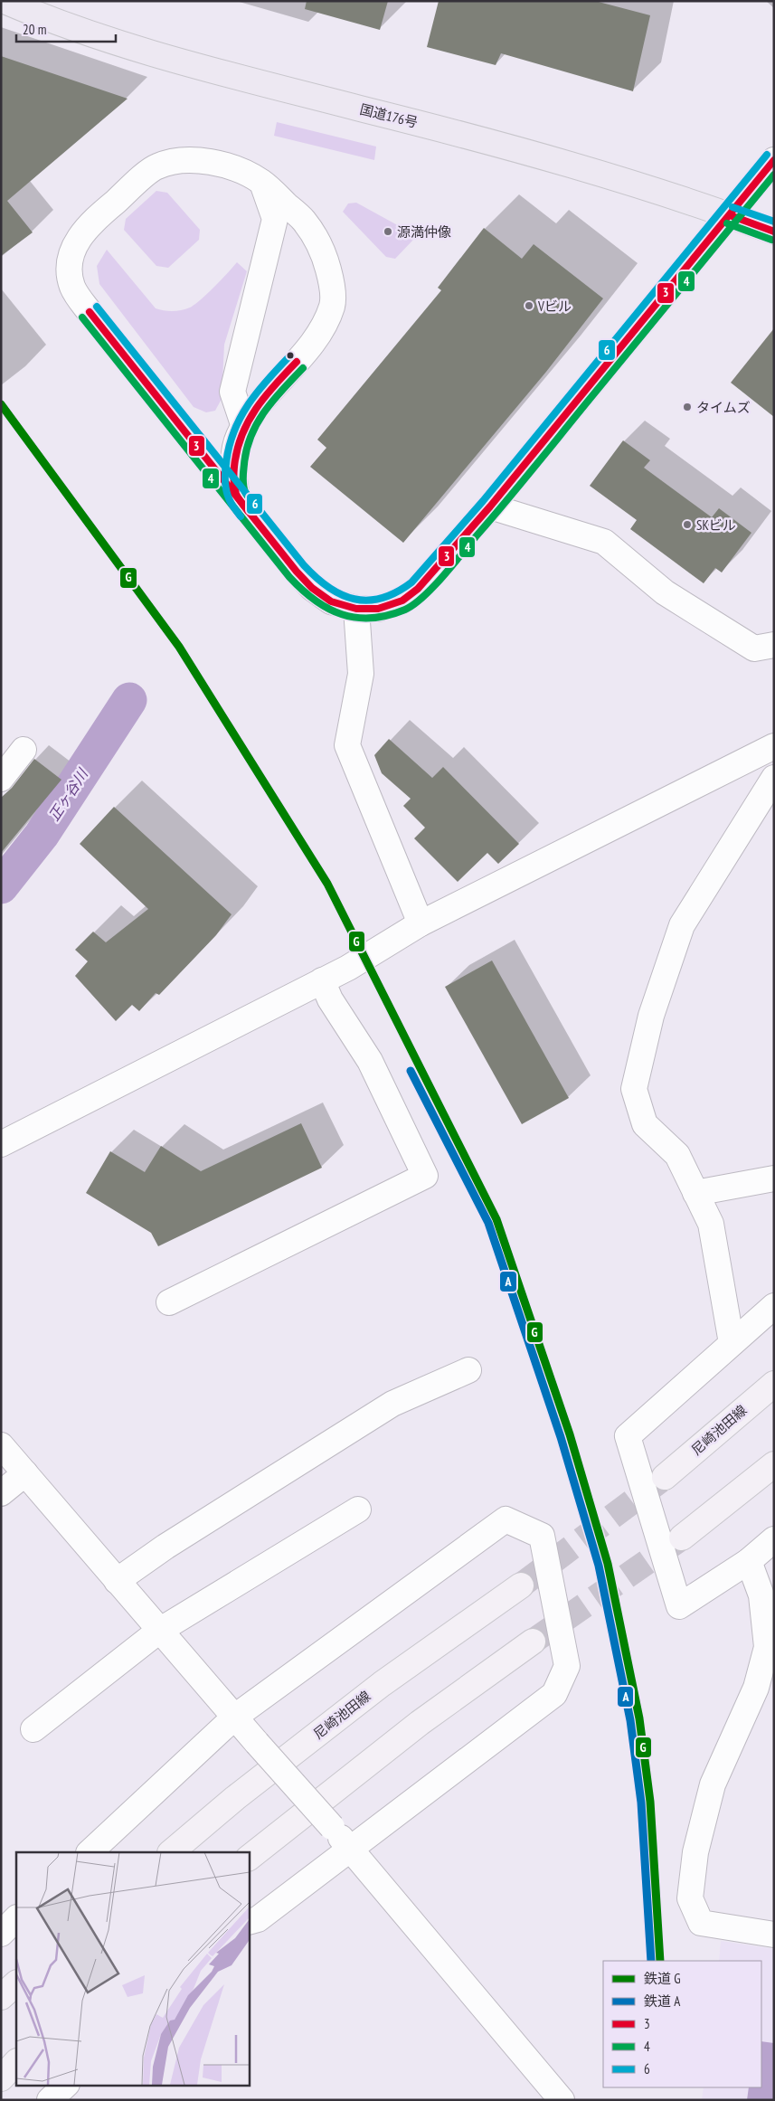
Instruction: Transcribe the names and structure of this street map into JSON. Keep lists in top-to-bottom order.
{
  "streets": {
    "highway": ["国道176号"],
    "main road": ["尼崎池田線"]
  },
  "water": ["正ヶ谷川"],
  "places": [
    "源満仲像",
    "Vビル",
    "タイムズ",
    "SKビル"
  ],
  "lines": [
    "transit line 6",
    "transit line 3",
    "transit line 4",
    "rail line G",
    "rail line A"
  ],
  "legend": [
    "鉄道 G",
    "鉄道 A",
    "3",
    "4",
    "6"
  ],
  "scale_bar": "20 m"
}
